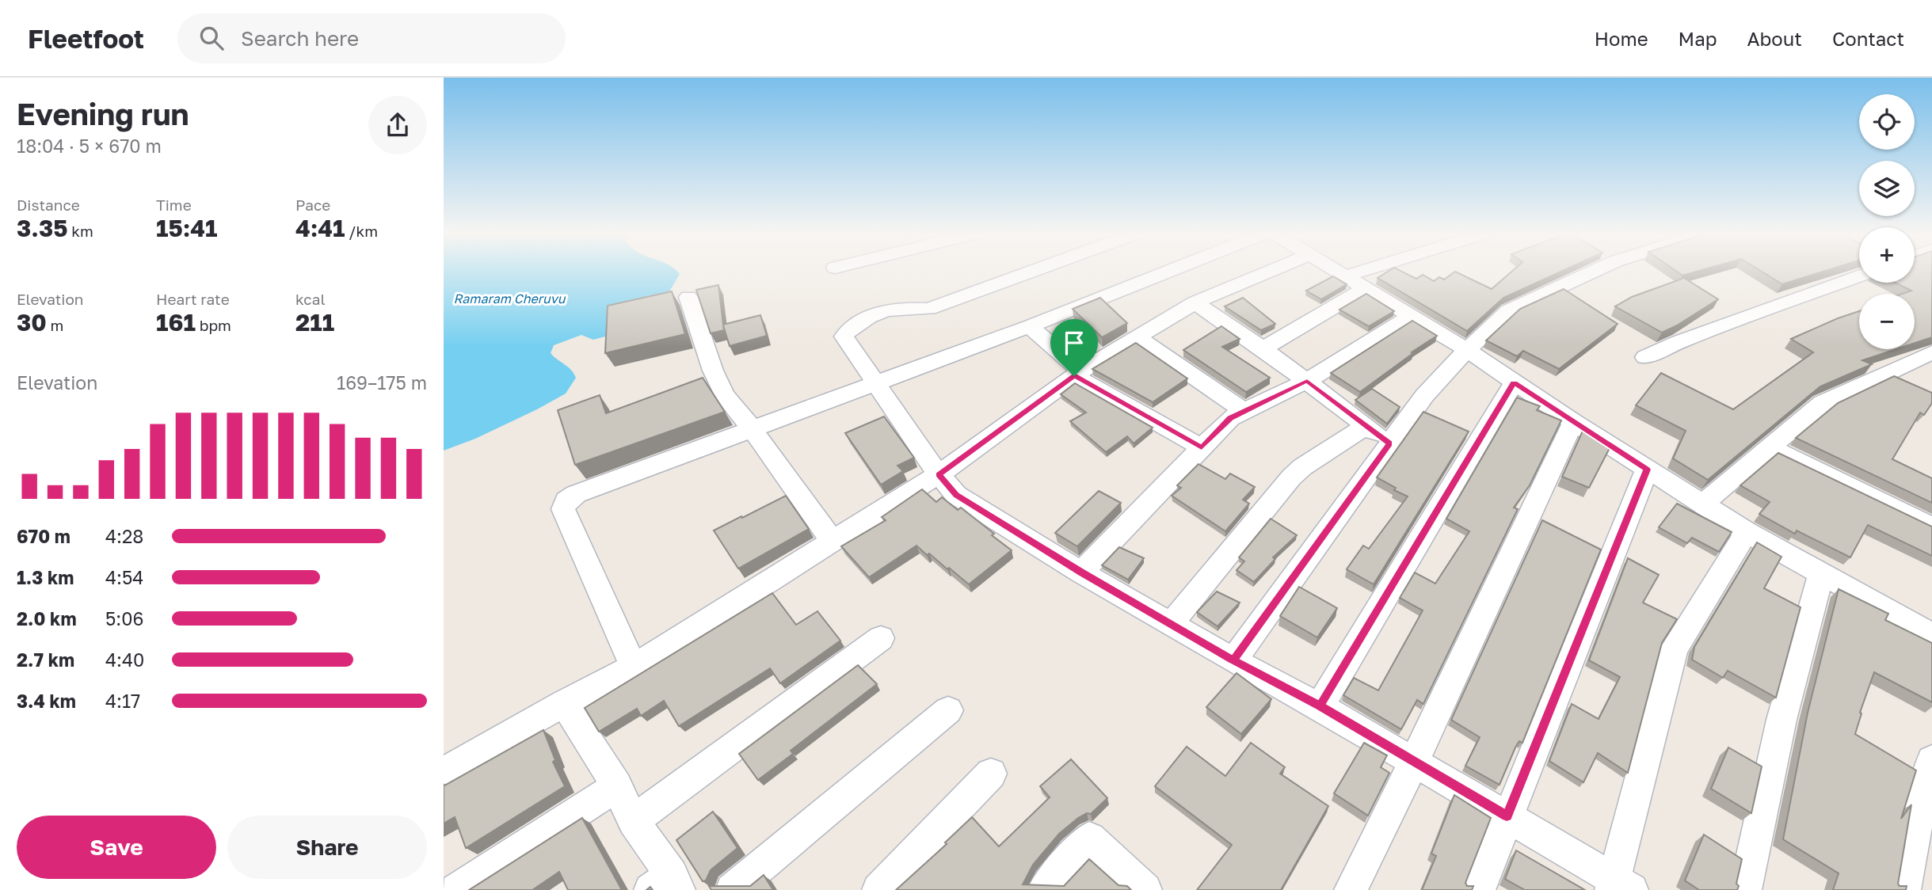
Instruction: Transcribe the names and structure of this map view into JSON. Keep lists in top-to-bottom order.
{
  "water": ["Ramaram Cheruvu"],
  "page": {
    "header": "Fleetfoot",
    "search": "Search here",
    "nav": [
      "Home",
      "Map",
      "About",
      "Contact"
    ],
    "heading": ["Evening run", "18:04 · 5 × 670 m"],
    "map_buttons": ["+", "−"],
    "stats": [
      ["Distance", "3.35 km"],
      ["Time", "15:41"],
      ["Pace", "4:41 /km"],
      ["Elevation", "30 m"],
      ["Heart rate", "161 bpm"],
      ["kcal", "211"]
    ],
    "chart": ["Elevation", "169–175 m"],
    "list": [
      {
        "name": "670 m",
        "note": "4:28"
      },
      {
        "name": "1.3 km",
        "note": "4:54"
      },
      {
        "name": "2.0 km",
        "note": "5:06"
      },
      {
        "name": "2.7 km",
        "note": "4:40"
      },
      {
        "name": "3.4 km",
        "note": "4:17"
      }
    ],
    "buttons": ["Save", "Share"]
  }
}
